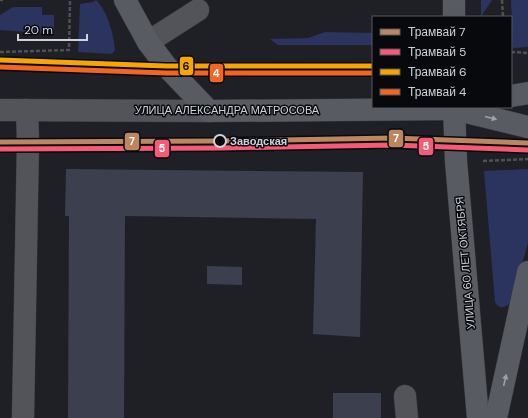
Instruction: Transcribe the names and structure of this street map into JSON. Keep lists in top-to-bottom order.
{
  "streets": {
    "main road": ["УЛИЦА АЛЕКСАНДРА МАТРОСОВА", "УЛИЦА 60 ЛЕТ ОКТЯБРЯ"]
  },
  "crossings": [
    ["УЛИЦА АЛЕКСАНДРА МАТРОСОВА", "УЛИЦА 60 ЛЕТ ОКТЯБРЯ"]
  ],
  "places": ["Заводская"],
  "lines": [
    "tram line 6",
    "tram line 4",
    "tram line 7",
    "tram line 5"
  ],
  "legend": [
    "Трамвай 7",
    "Трамвай 5",
    "Трамвай 6",
    "Трамвай 4"
  ],
  "scale_bar": "20 m"
}
